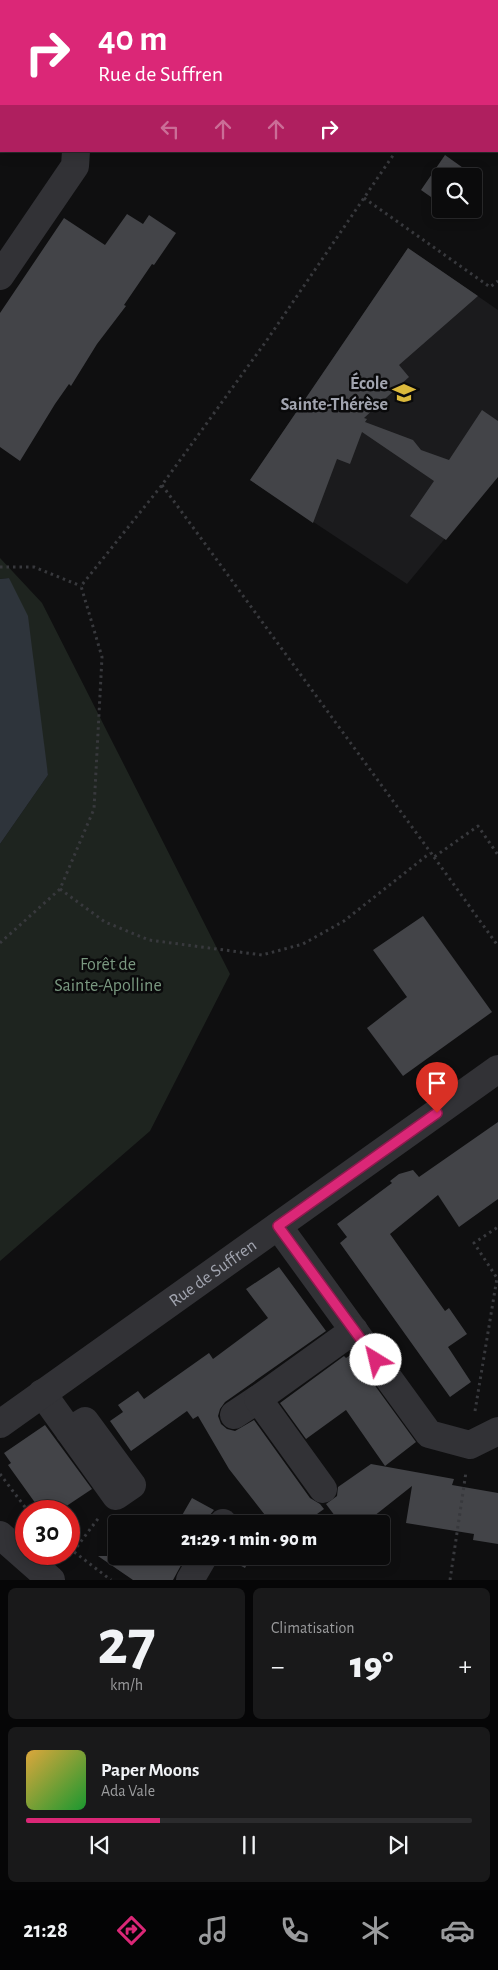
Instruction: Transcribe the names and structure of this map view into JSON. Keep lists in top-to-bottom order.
{
  "streets": {
    "street": ["Rue de Suffren"]
  },
  "parks": ["Forêt de Sainte-Apolline"],
  "places": {
    "school or university": ["École Sainte-Thérèse"]
  },
  "page": {
    "turn": ["40 m", "Rue de Suffren"],
    "limit": "30",
    "trip": "21:29 · 1 min · 90 m",
    "tile": [
      ["27", "km/h"],
      "Climatisation"
    ],
    "heat": ["−", "19°", "+"],
    "song": ["Paper Moons", "Ada Vale"],
    "tabs": "21:28"
  }
}
